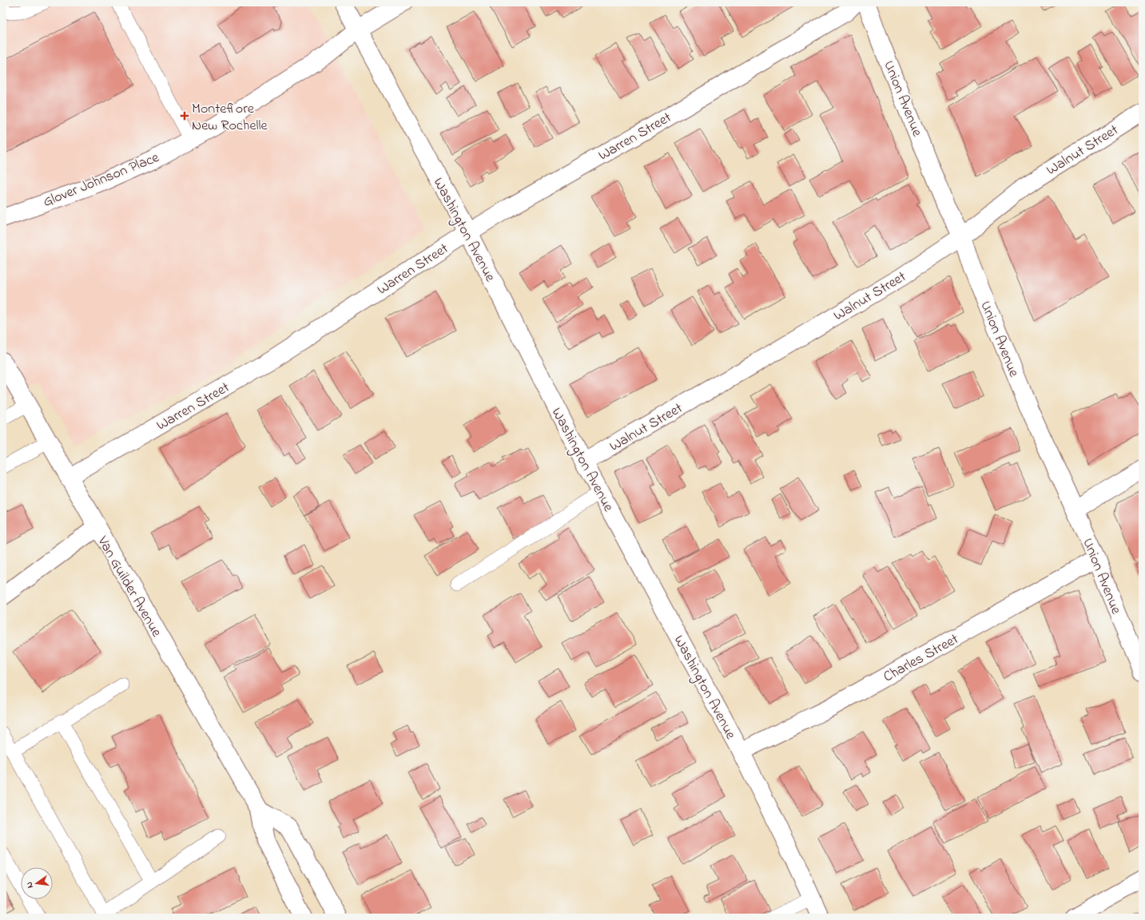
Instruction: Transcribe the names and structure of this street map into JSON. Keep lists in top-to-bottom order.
{
  "streets": {
    "street": [
      "Union Avenue",
      "Warren Street",
      "Walnut Street",
      "Glover Johnson Place",
      "Washington Avenue",
      "Van Guilder Avenue",
      "Charles Street"
    ]
  },
  "crossings": [
    ["Union Avenue", "Walnut Street"],
    ["Union Avenue", "Charles Street"],
    ["Warren Street", "Washington Avenue"],
    ["Warren Street", "Van Guilder Avenue"],
    ["Walnut Street", "Washington Avenue"],
    ["Glover Johnson Place", "Washington Avenue"],
    ["Washington Avenue", "Charles Street"]
  ],
  "places": {
    "health": ["Montefiore New Rochelle"]
  },
  "north": "left"
}
